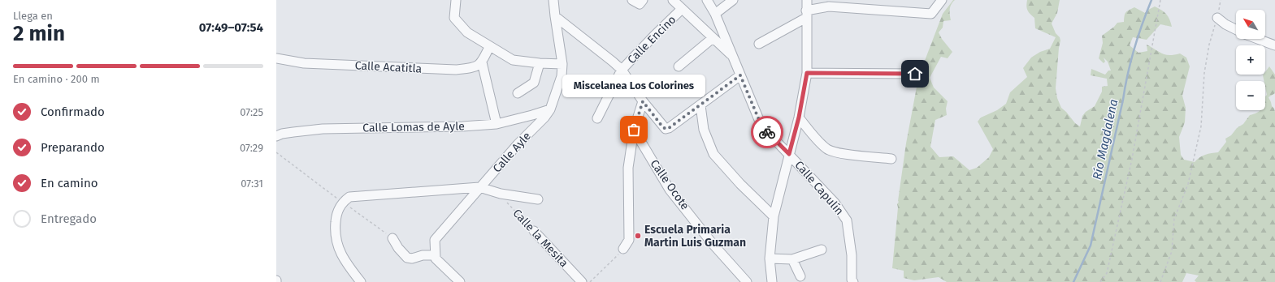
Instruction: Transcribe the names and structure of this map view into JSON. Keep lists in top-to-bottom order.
{
  "streets": {
    "street": [
      "Calle Encino",
      "Calle Acatitla",
      "Calle Lomas de Ayle",
      "Calle Ayle",
      "Calle Ocote",
      "Calle Capulín",
      "Calle la Mesita"
    ]
  },
  "crossings": [
    ["Calle Lomas de Ayle", "Calle Ayle"]
  ],
  "water": ["Río Magdalena"],
  "places": ["Miscelanea Los Colorines", "Escuela Primaria Martin Luis Guzman"],
  "north": "top left",
  "page": {
    "heading": ["2 min", "Llega en", "07:49–07:54"],
    "map_buttons": ["+", "−"],
    "bar": "En camino · 200 m",
    "bubble": "Miscelanea Los Colorines",
    "list": [
      ["Confirmado", "07:25"],
      ["Preparando", "07:29"],
      ["En camino", "07:31"],
      "Entregado"
    ]
  }
}
